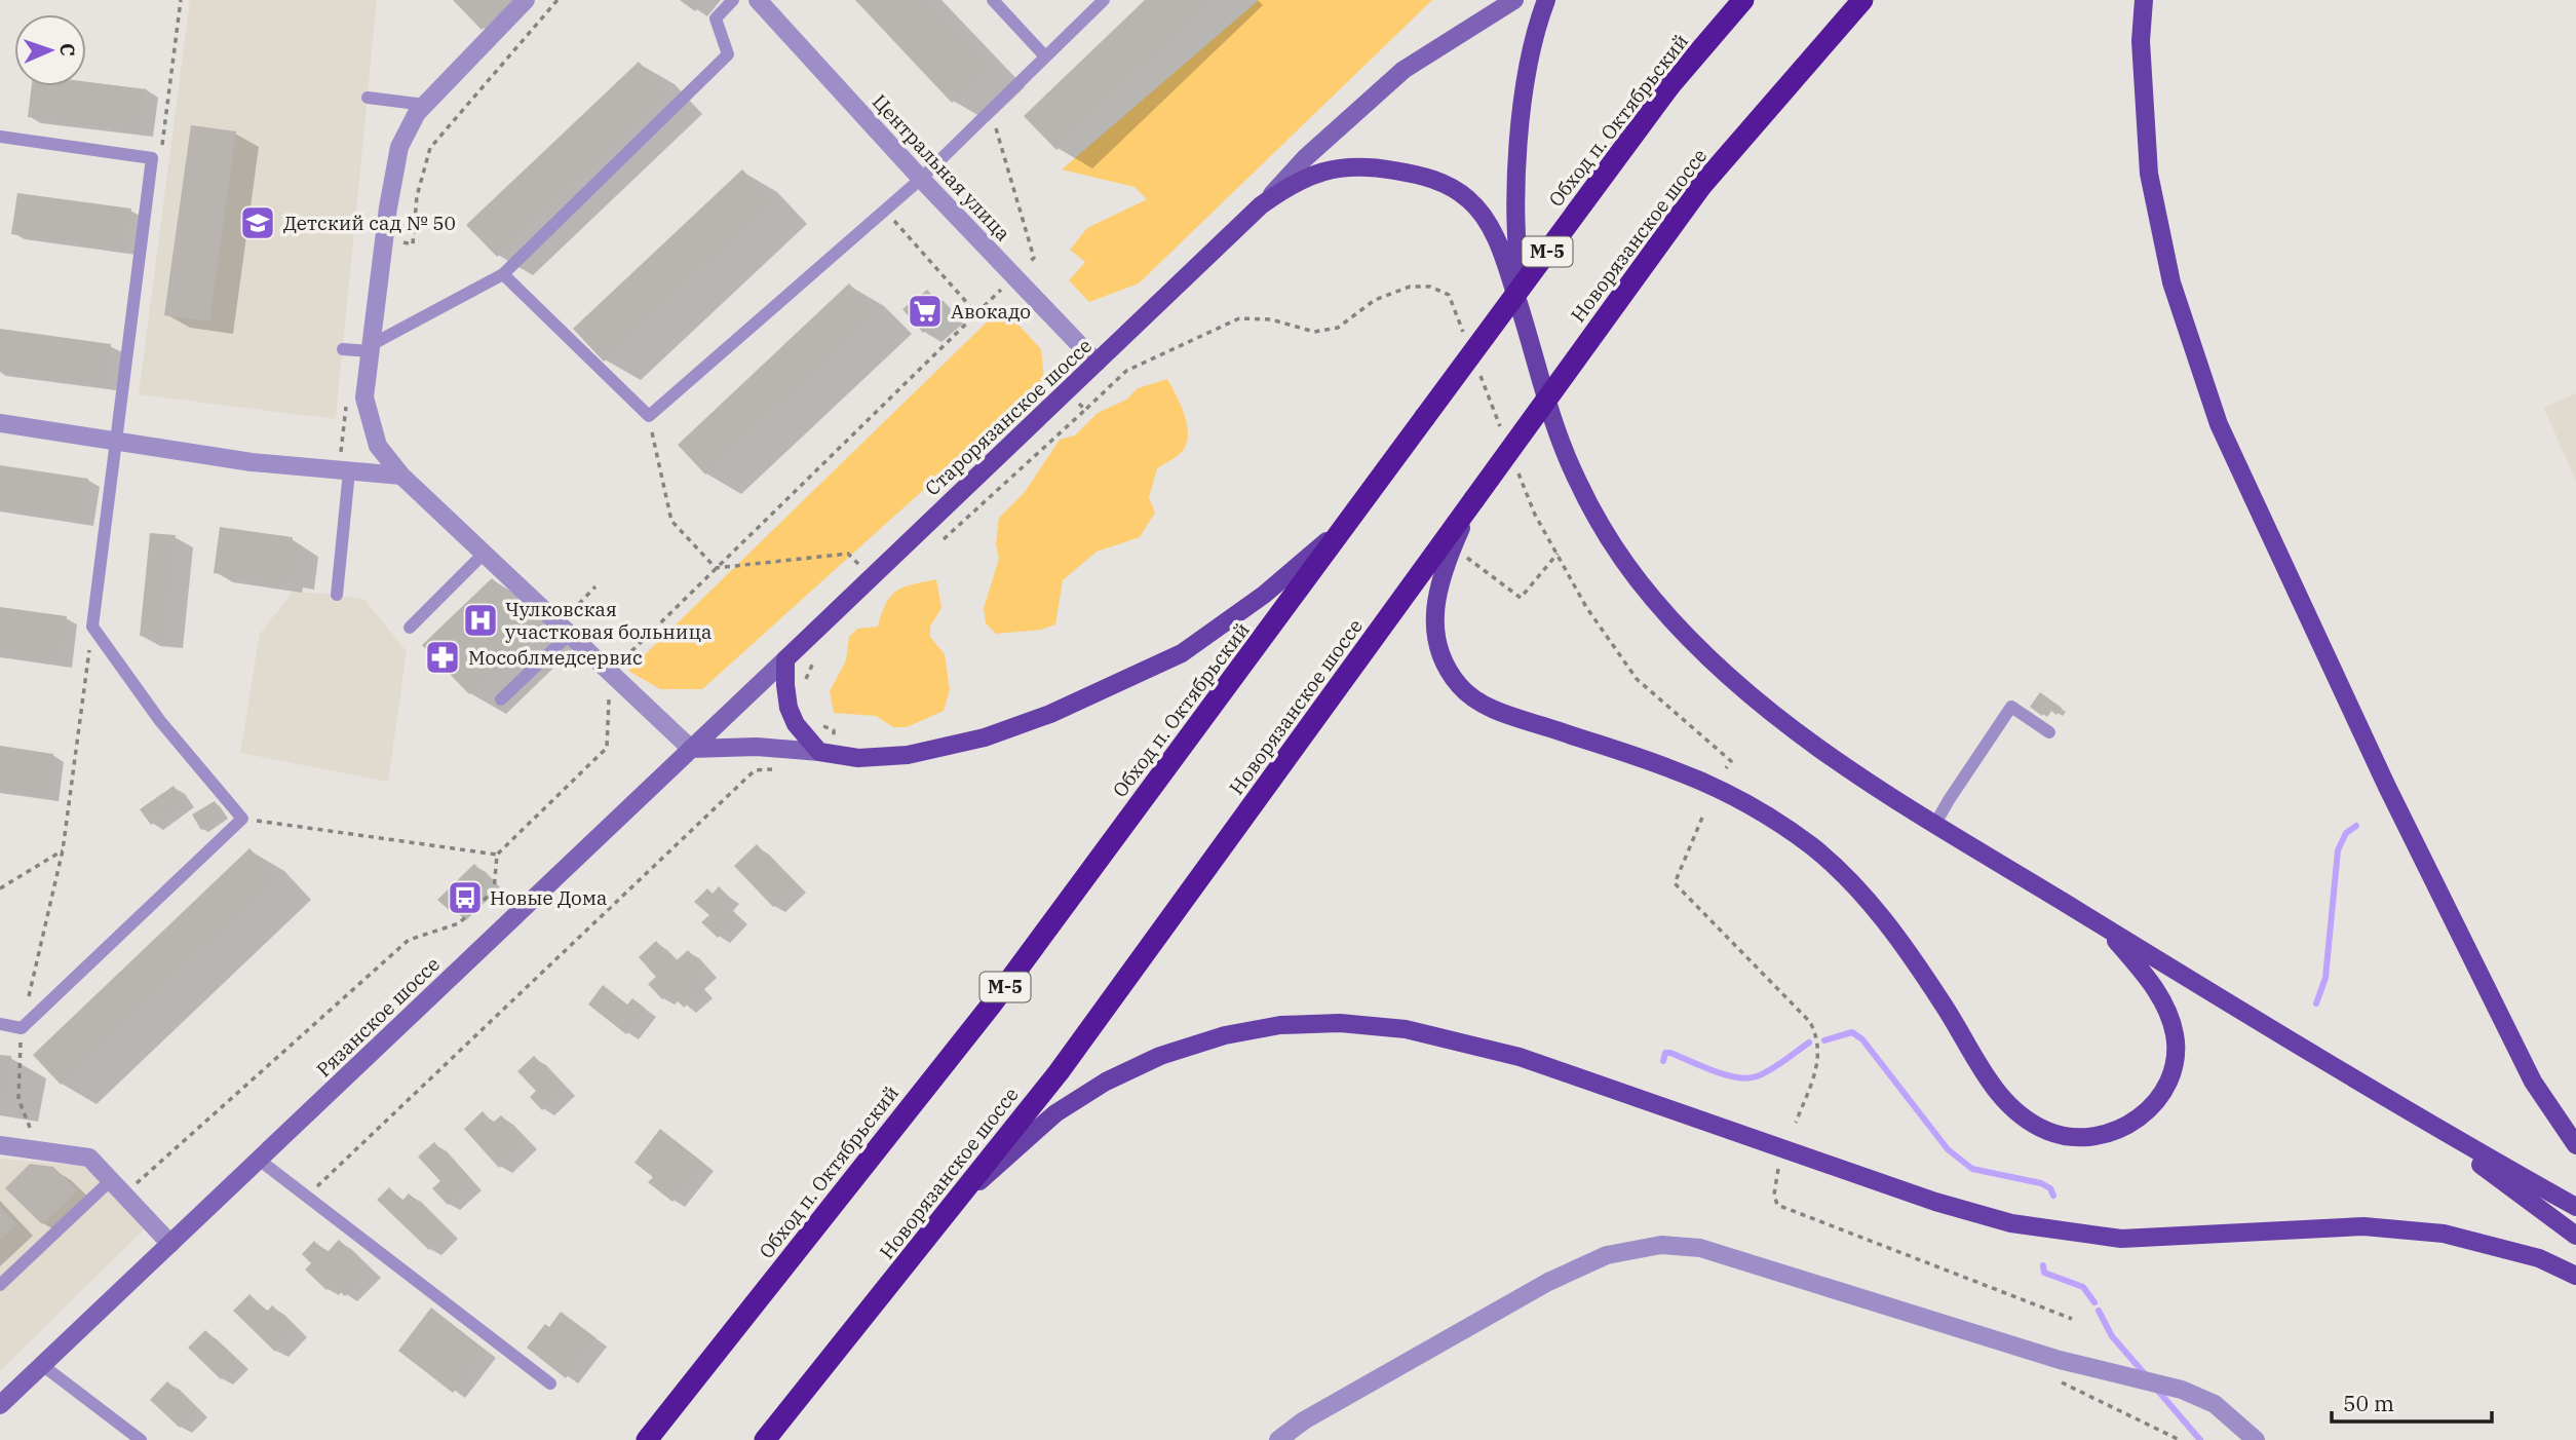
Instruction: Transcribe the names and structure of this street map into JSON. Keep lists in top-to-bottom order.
{
  "streets": {
    "highway": ["Обход п. Октябрьский", "Новорязанское шоссе", "М-5"],
    "main road": ["Старорязанское шоссе", "Рязанское шоссе"],
    "street": ["Центральная улица"]
  },
  "crossings": [
    ["Центральная улица", "Старорязанское шоссе"],
    ["Старорязанское шоссе", "Рязанское шоссе"]
  ],
  "places": {
    "school or university": ["Детский сад № 50"],
    "supermarket": ["Авокадо"],
    "hospital": ["Чулковская участковая больница"],
    "pharmacy": ["Мособлмедсервис"],
    "bus stop": ["Новые Дома"]
  },
  "scale_bar": "50 m",
  "north": "right"
}
